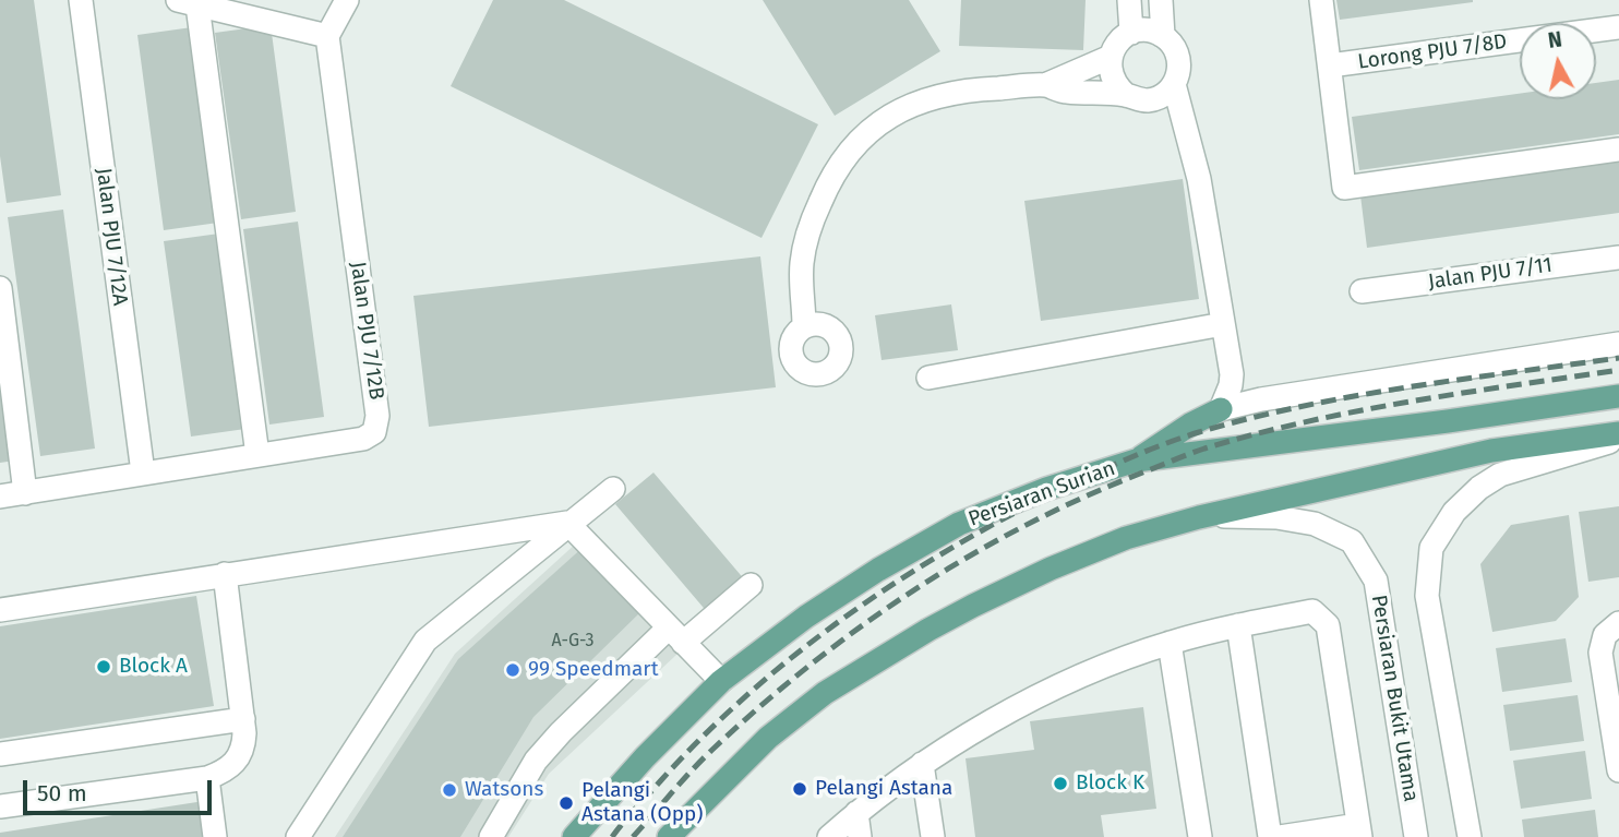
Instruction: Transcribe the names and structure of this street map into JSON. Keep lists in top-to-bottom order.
{
  "streets": {
    "main road": ["Persiaran Surian"],
    "street": [
      "Lorong PJU 7/8D",
      "Jalan PJU 7/12A",
      "Jalan PJU 7/11",
      "Jalan PJU 7/12B",
      "Persiaran Bukit Utama"
    ]
  },
  "crossings": [
    ["Jalan PJU 7/12A", "Jalan PJU 7/12B"]
  ],
  "places": [
    "Block A",
    "99 Speedmart",
    "Block K",
    "Pelangi Astana",
    "Watsons",
    "Pelangi Astana (Opp)"
  ],
  "house_numbers": ["A-G-3"],
  "scale_bar": "50 m",
  "north": "top"
}
